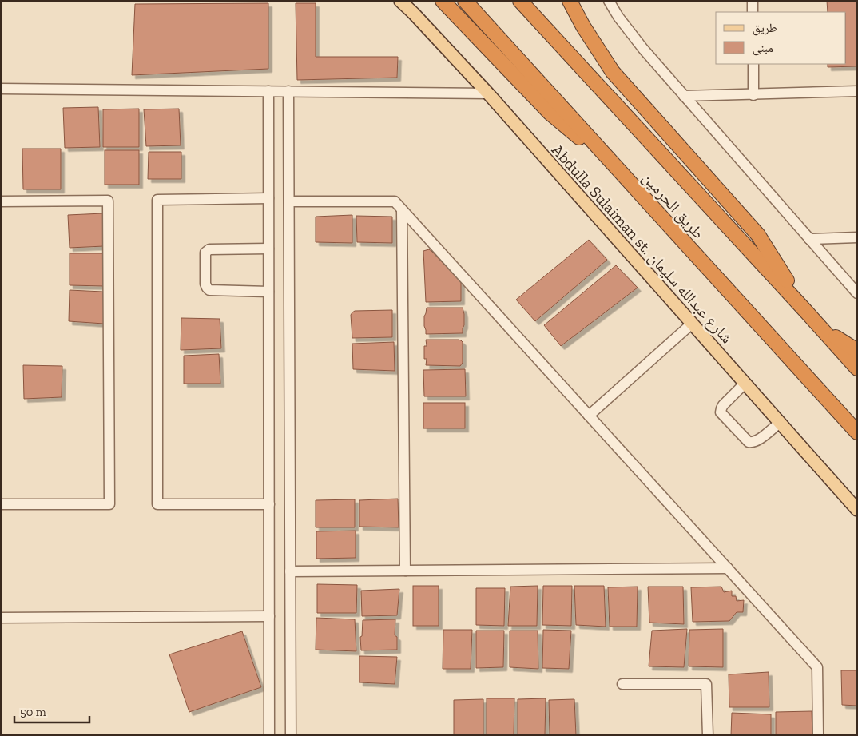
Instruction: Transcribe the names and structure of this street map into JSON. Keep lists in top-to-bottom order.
{
  "streets": {
    "highway": ["طريق الحرمين"],
    "main road": ["Abdulla Sulaiman st. شارع عبدالله سليمان"]
  },
  "legend": ["طريق", "مبنى"],
  "scale_bar": "50 m"
}
